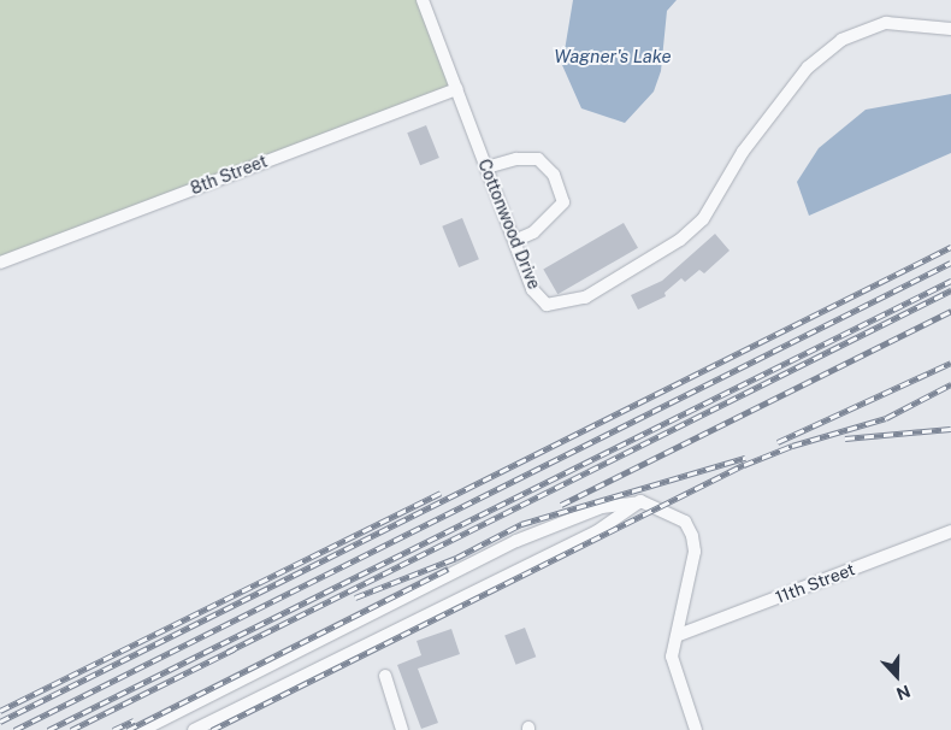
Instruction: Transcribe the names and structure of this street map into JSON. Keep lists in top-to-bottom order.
{
  "streets": {
    "street": ["8th Street", "Cottonwood Drive", "11th Street"]
  },
  "crossings": [
    ["8th Street", "Cottonwood Drive"]
  ],
  "water": ["Wagner's Lake"],
  "north": "bottom"
}
